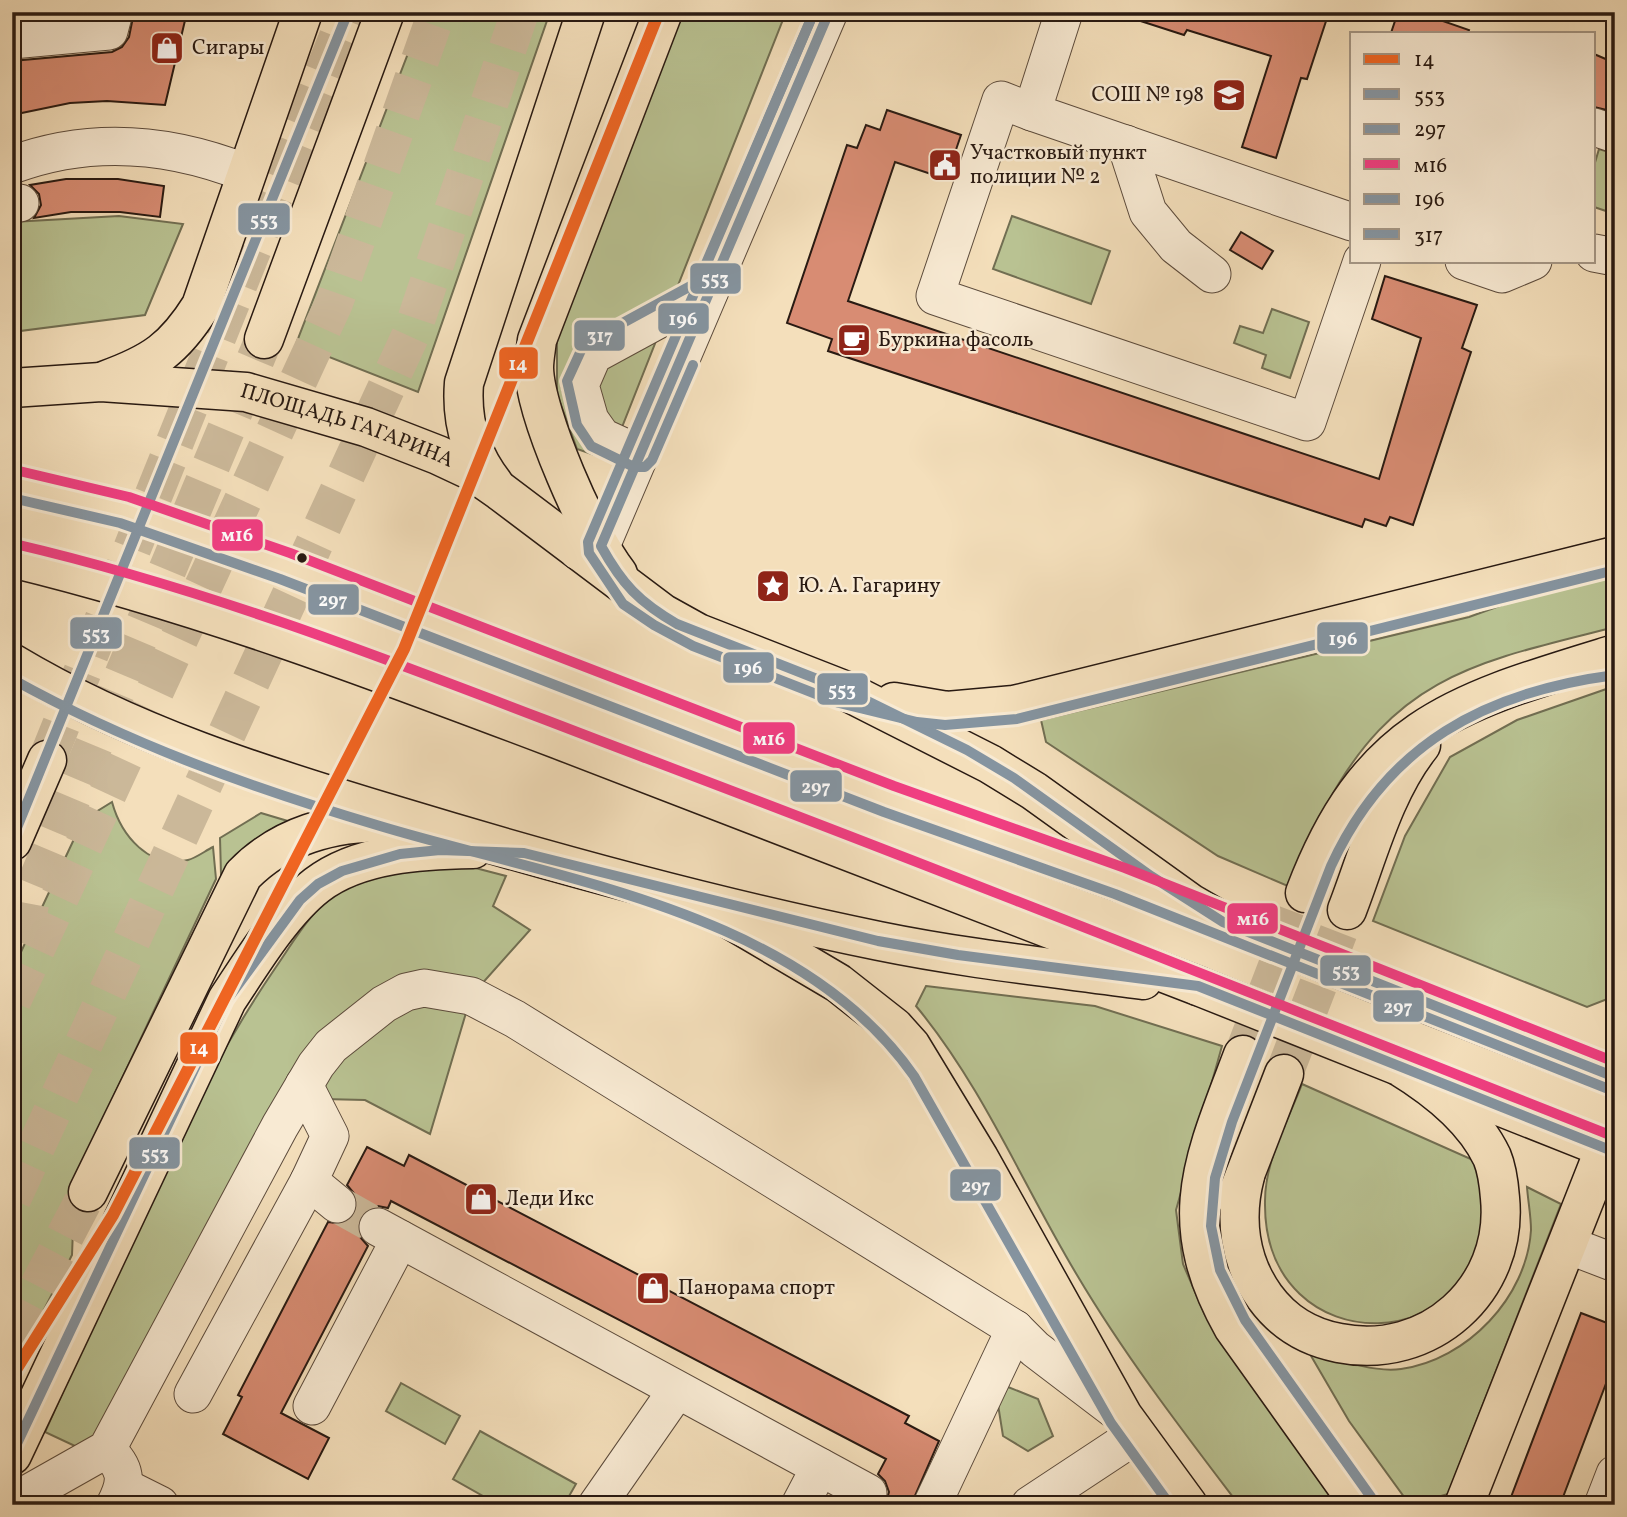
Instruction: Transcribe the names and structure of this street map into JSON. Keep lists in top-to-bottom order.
{
  "streets": {
    "main road": ["ПЛОЩАДЬ ГАГАРИНА"]
  },
  "places": {
    "shop": ["Сигары", "Леди Икс", "Панорама спорт"],
    "school or university": ["СОШ № 198"],
    "public building": ["Участковый пункт полиции № 2"],
    "cafe": ["Буркина фасоль"],
    "place": ["Ю. А. Гагарину"]
  },
  "lines": [
    "transit line 14",
    "transit line 553",
    "transit line 196",
    "transit line 317",
    "transit line м16",
    "transit line 297"
  ],
  "legend": [
    "14",
    "553",
    "297",
    "м16",
    "196",
    "317"
  ]
}
